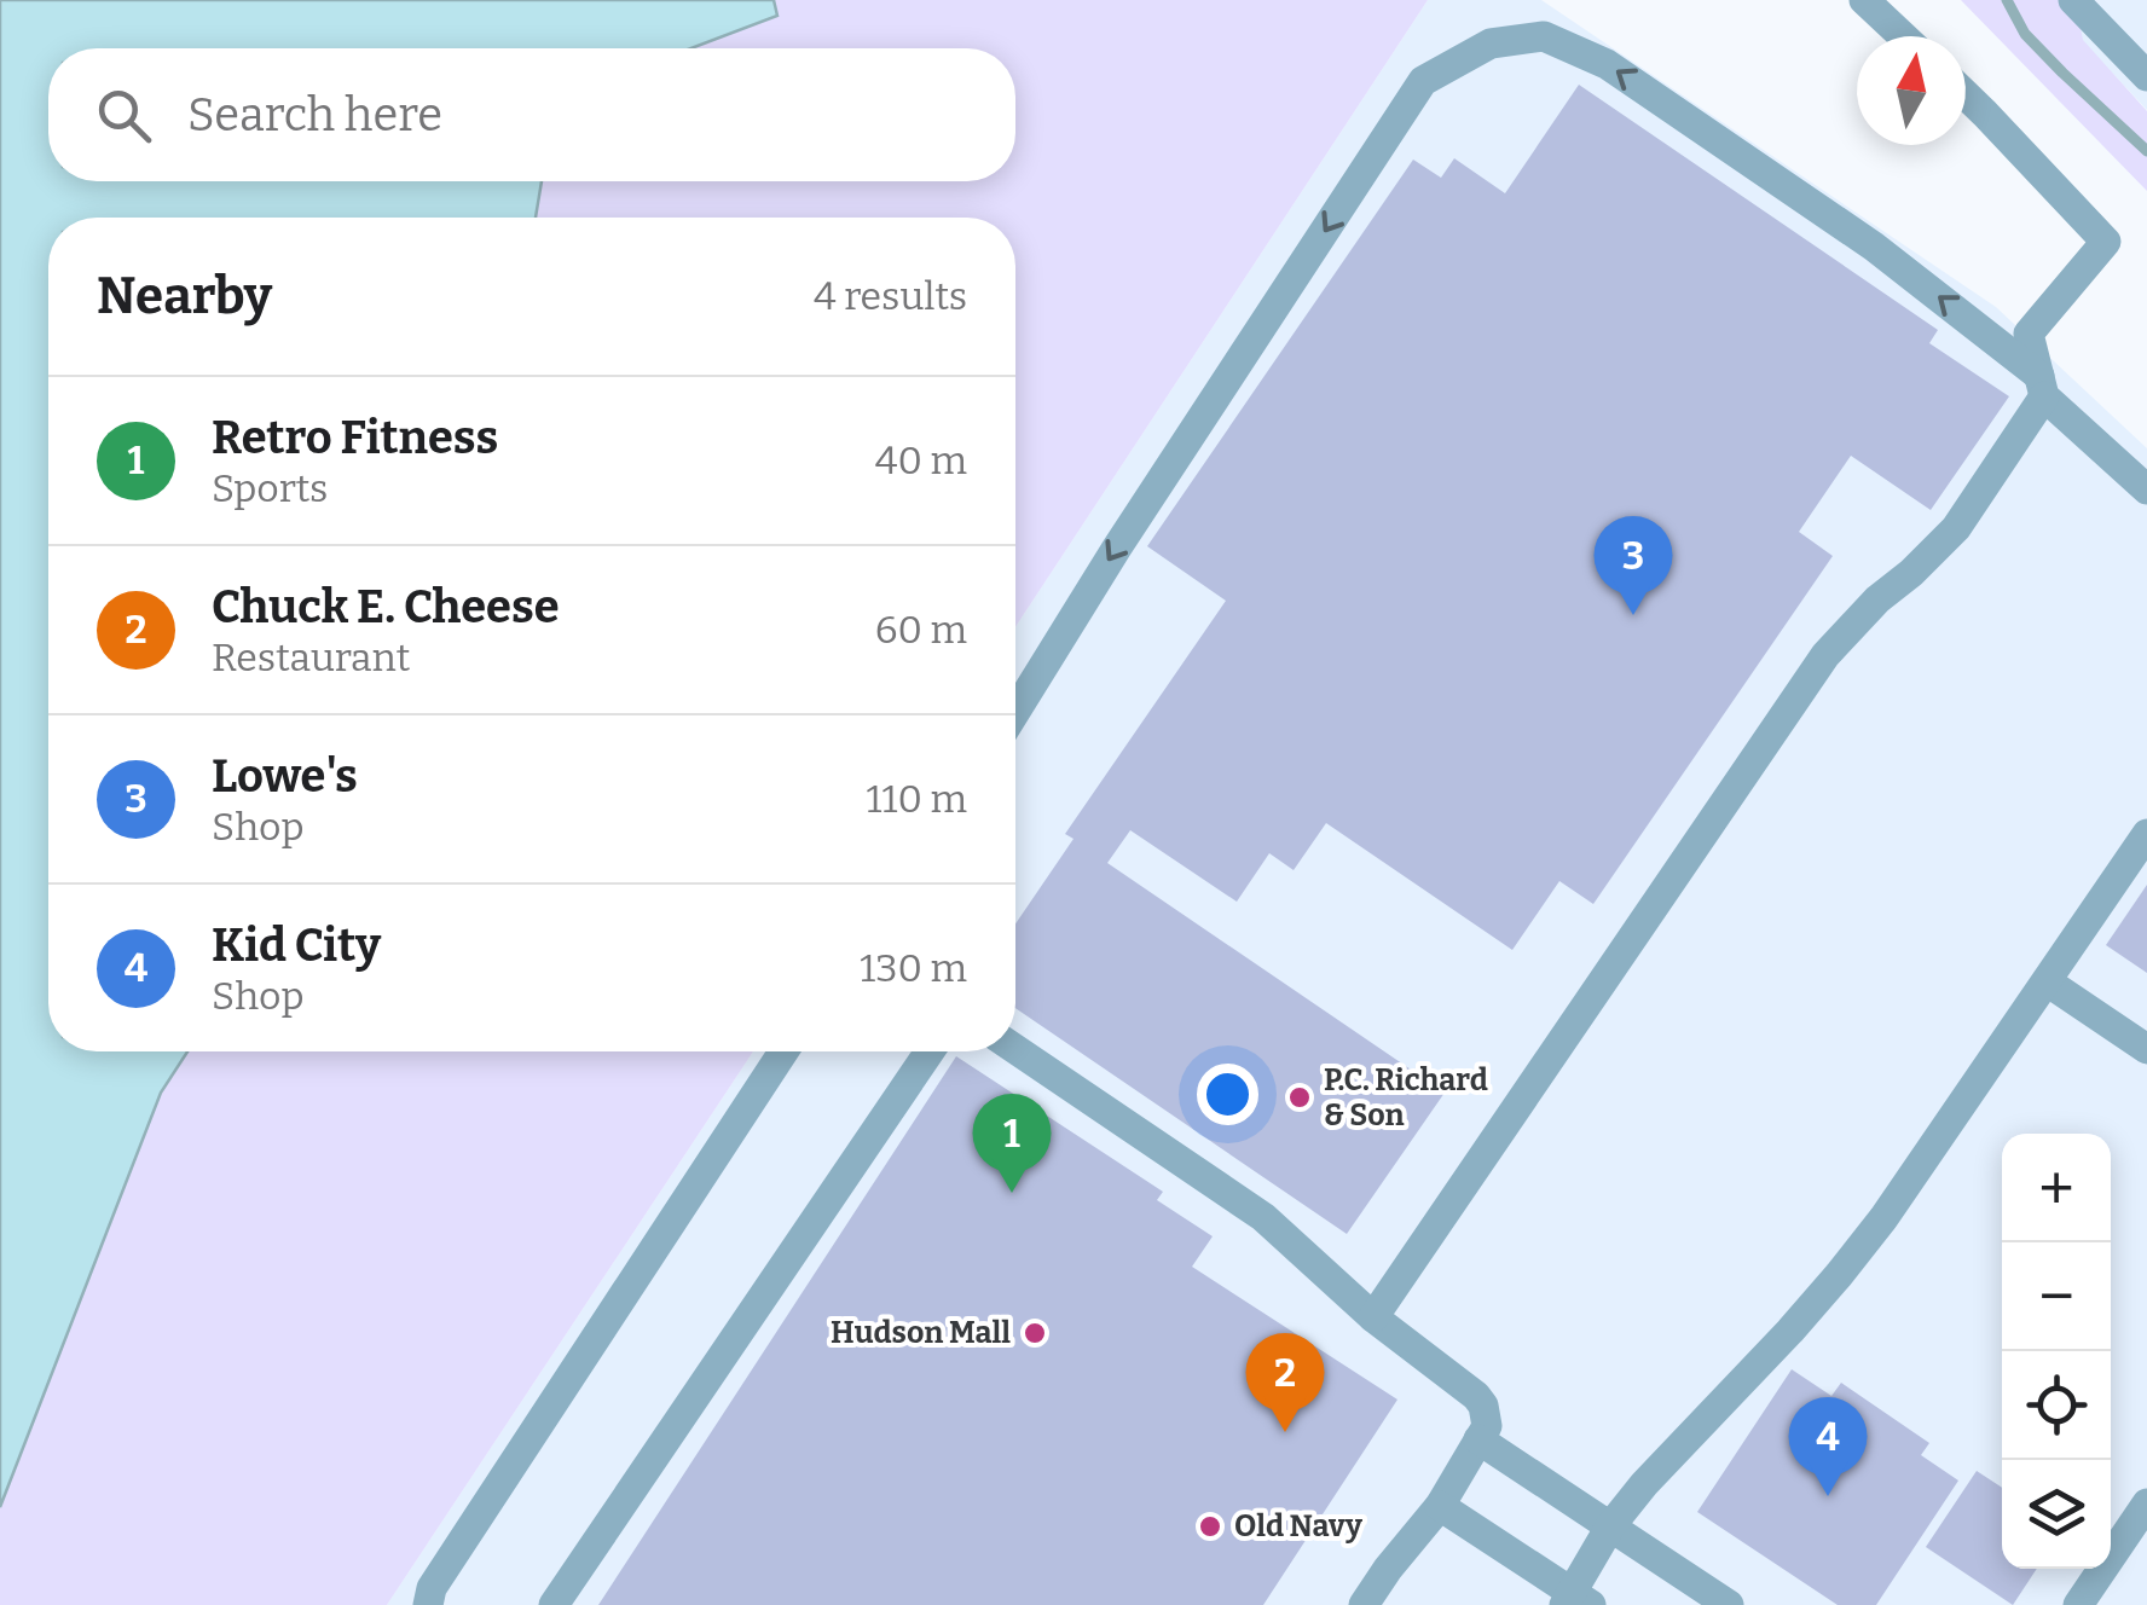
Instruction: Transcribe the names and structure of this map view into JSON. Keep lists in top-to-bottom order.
{
  "places": ["P.C. Richard & Son", "Hudson Mall", "Old Navy"],
  "north": "top",
  "page": {
    "search": "Search here",
    "heading": ["Nearby", "4 results"],
    "list": [
      {
        "mark": "1",
        "name": "Retro Fitness",
        "note": "Sports",
        "value": "40 m"
      },
      {
        "mark": "2",
        "name": "Chuck E. Cheese",
        "note": "Restaurant",
        "value": "60 m"
      },
      {
        "mark": "3",
        "name": "Lowe's",
        "note": "Shop",
        "value": "110 m"
      },
      {
        "mark": "4",
        "name": "Kid City",
        "note": "Shop",
        "value": "130 m"
      }
    ],
    "pins": [
      "3",
      "1",
      "2",
      "4"
    ],
    "map_buttons": ["+", "−"]
  }
}
